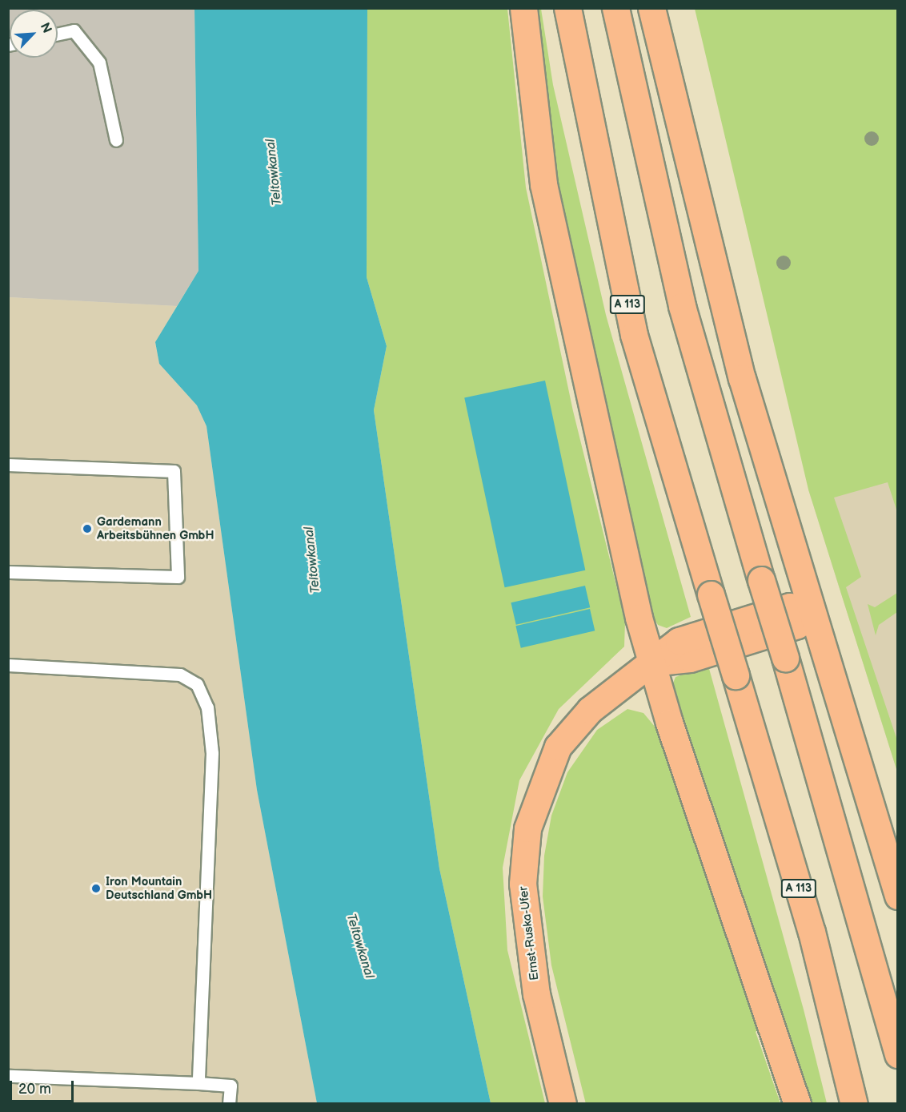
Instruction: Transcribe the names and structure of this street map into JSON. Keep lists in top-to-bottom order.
{
  "streets": {
    "main road": ["A 113", "Ernst-Ruska-Ufer"]
  },
  "water": ["Teltowkanal"],
  "places": ["Gardemann Arbeitsbühnen GmbH", "Iron Mountain Deutschland GmbH"],
  "scale_bar": "20 m",
  "north": "top right"
}
